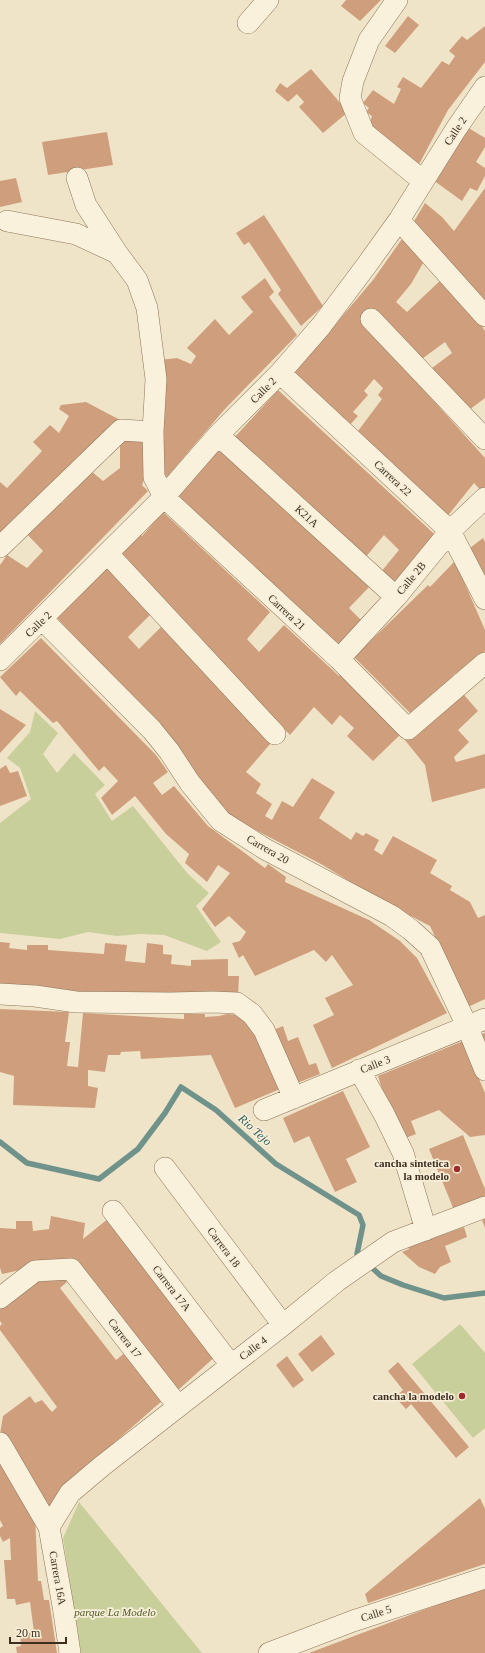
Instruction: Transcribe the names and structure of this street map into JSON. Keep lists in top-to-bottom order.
{
  "streets": {
    "street": [
      "Calle 2",
      "Carrera 22",
      "K21A",
      "Calle 2B",
      "Carrera 21",
      "Carrera 20",
      "Calle 3",
      "Carrera 18",
      "Carrera 17A",
      "Carrera 17",
      "Calle 4",
      "Carrera 16A",
      "Calle 5"
    ]
  },
  "crossings": [
    ["Calle 2", "Carrera 22"],
    ["Calle 2", "K21A"],
    ["Calle 2", "Carrera 21"],
    ["Calle 2", "Carrera 20"],
    ["Carrera 22", "Calle 2B"],
    ["K21A", "Calle 2B"],
    ["Calle 2B", "Carrera 21"],
    ["Carrera 20", "Calle 3"],
    ["Carrera 18", "Calle 4"],
    ["Carrera 17A", "Calle 4"],
    ["Carrera 17", "Calle 4"],
    ["Calle 4", "Carrera 16A"]
  ],
  "water": ["Rio Tejo"],
  "parks": ["parque La Modelo"],
  "places": ["cancha sintetica la modelo", "cancha la modelo"],
  "scale_bar": "20 m"
}
